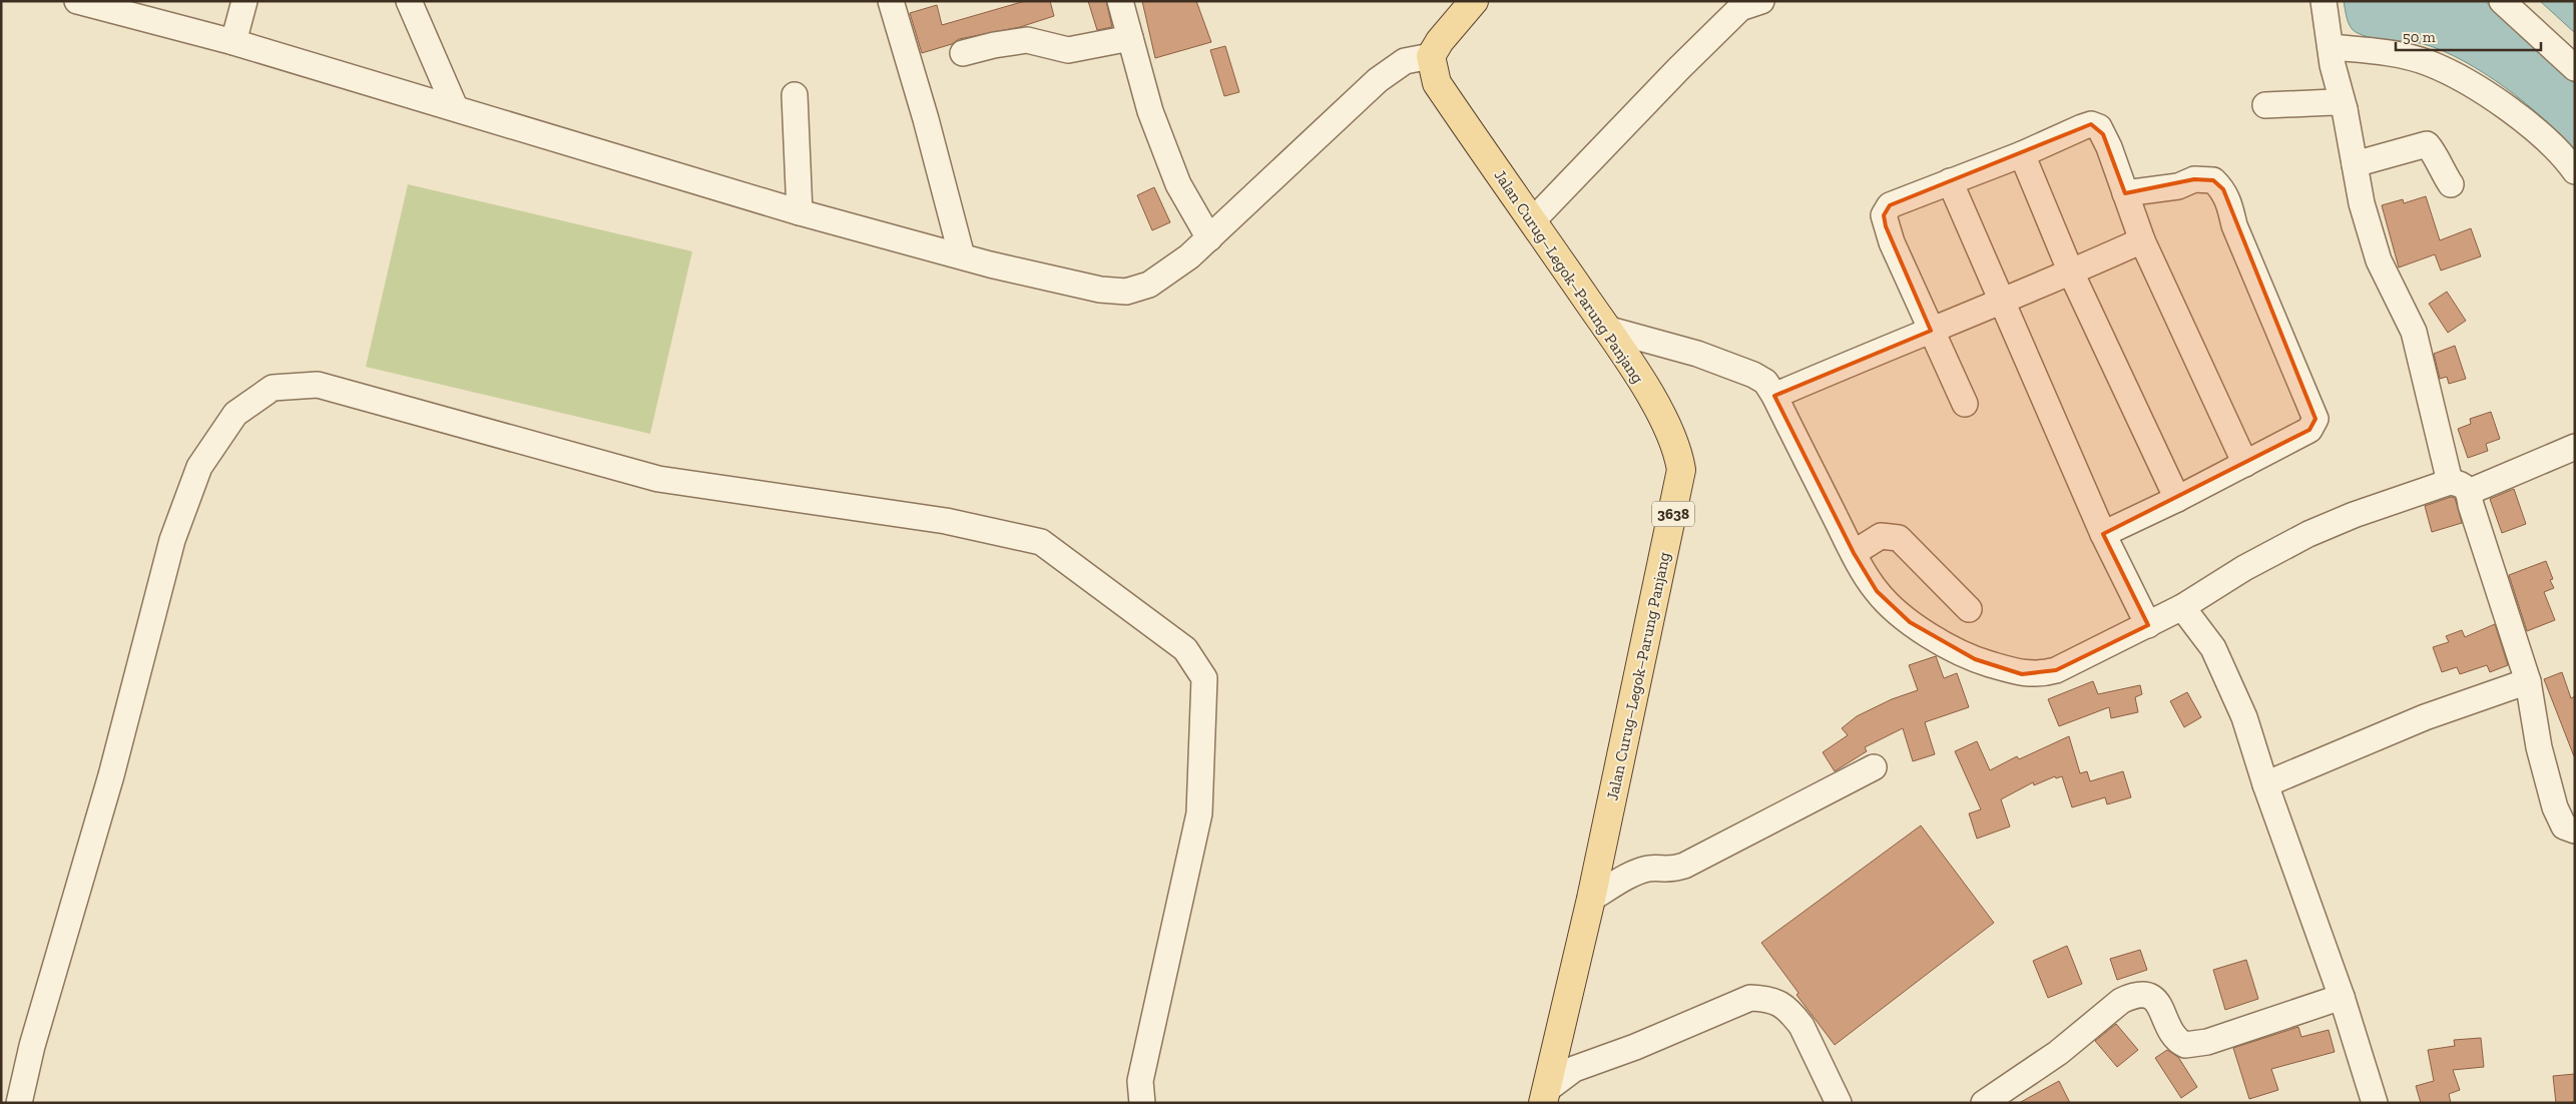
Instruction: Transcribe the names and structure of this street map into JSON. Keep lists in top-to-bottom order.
{
  "streets": {
    "main road": ["Jalan Curug–Legok–Parung Panjang", "3638"]
  },
  "scale_bar": "50 m"
}
